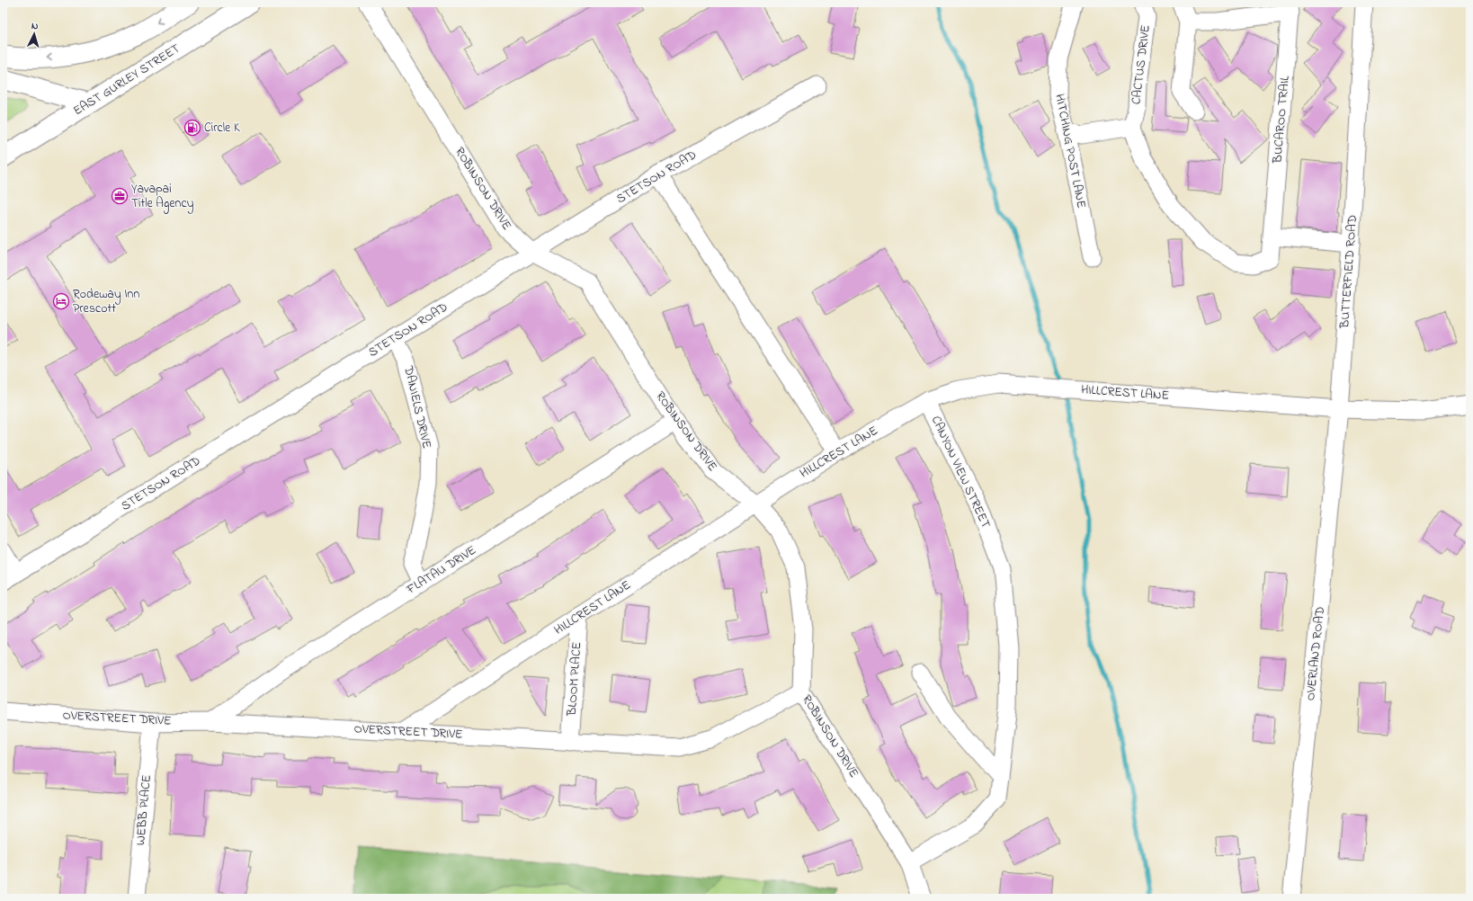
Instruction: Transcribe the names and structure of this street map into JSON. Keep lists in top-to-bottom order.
{
  "streets": {
    "main road": ["EAST GURLEY STREET"],
    "street": [
      "CACTUS DRIVE",
      "BUCAROO TRAIL",
      "HITCHING POST LANE",
      "STETSON ROAD",
      "ROBINSON DRIVE",
      "BUTTERFIELD ROAD",
      "HILLCREST LANE",
      "DANIELS DRIVE",
      "CANYON VIEW STREET",
      "FLATAU DRIVE",
      "OVERLAND ROAD",
      "BLOOM PLACE",
      "OVERSTREET DRIVE",
      "WEBB PLACE"
    ]
  },
  "crossings": [
    ["CACTUS DRIVE", "BUCAROO TRAIL"],
    ["STETSON ROAD", "ROBINSON DRIVE"],
    ["STETSON ROAD", "DANIELS DRIVE"],
    ["ROBINSON DRIVE", "HILLCREST LANE"],
    ["ROBINSON DRIVE", "CANYON VIEW STREET"],
    ["ROBINSON DRIVE", "FLATAU DRIVE"],
    ["ROBINSON DRIVE", "OVERSTREET DRIVE"],
    ["BUTTERFIELD ROAD", "HILLCREST LANE"],
    ["BUTTERFIELD ROAD", "OVERLAND ROAD"],
    ["HILLCREST LANE", "CANYON VIEW STREET"],
    ["HILLCREST LANE", "OVERLAND ROAD"],
    ["HILLCREST LANE", "BLOOM PLACE"],
    ["HILLCREST LANE", "OVERSTREET DRIVE"],
    ["DANIELS DRIVE", "FLATAU DRIVE"],
    ["FLATAU DRIVE", "OVERSTREET DRIVE"],
    ["BLOOM PLACE", "OVERSTREET DRIVE"],
    ["OVERSTREET DRIVE", "WEBB PLACE"]
  ],
  "places": {
    "fuel station": ["Circle K"],
    "office": ["Yavapai Title Agency"],
    "hotel": ["Rodeway Inn Prescott"]
  },
  "north": "top"
}
